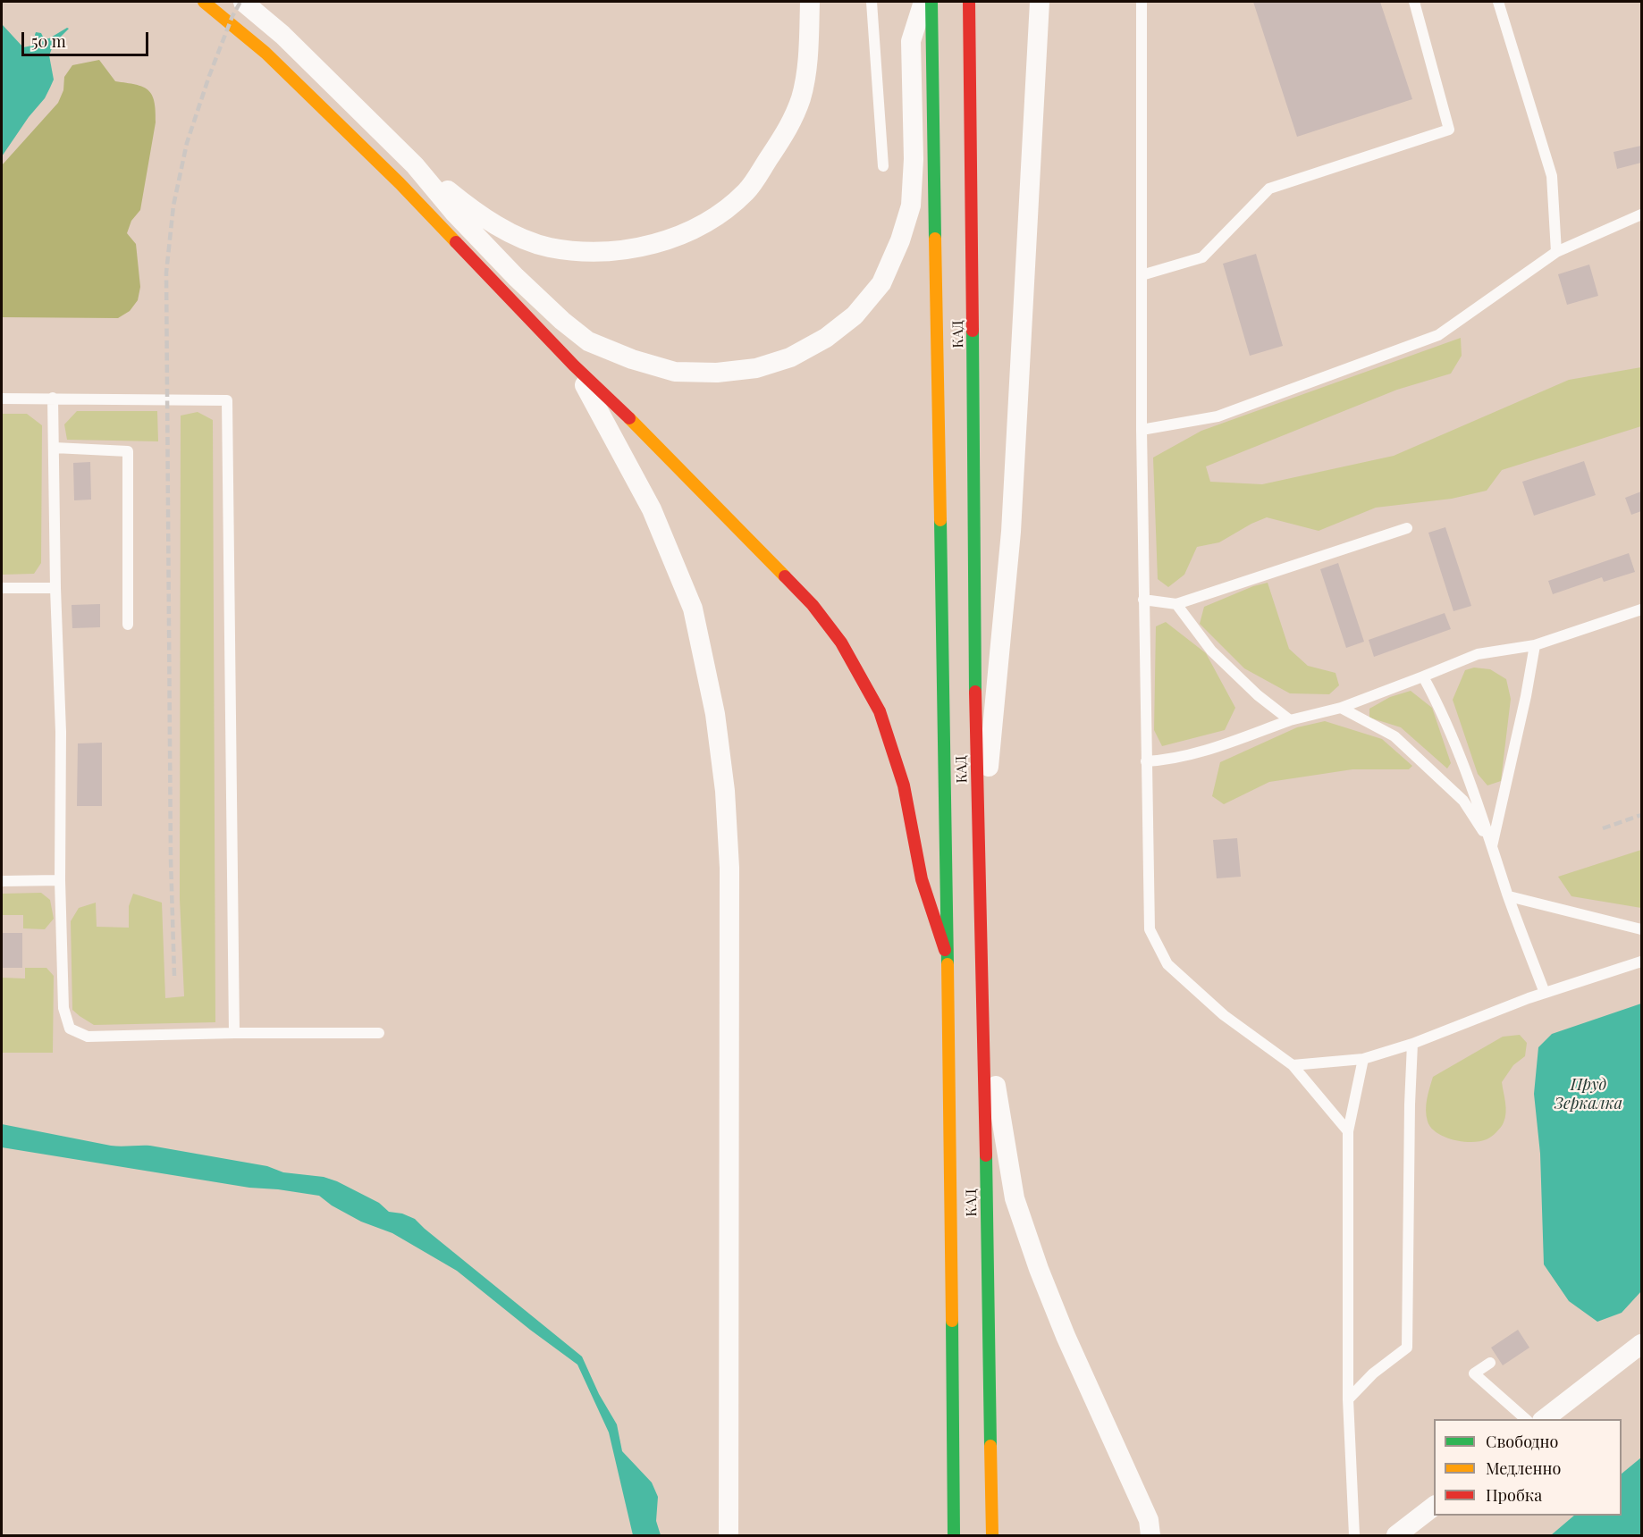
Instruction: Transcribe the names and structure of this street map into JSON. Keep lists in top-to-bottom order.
{
  "streets": {
    "main road": ["КАД"]
  },
  "water": ["Пруд Зеркалка"],
  "legend": ["Свободно", "Медленно", "Пробка"],
  "scale_bar": "50 m"
}
